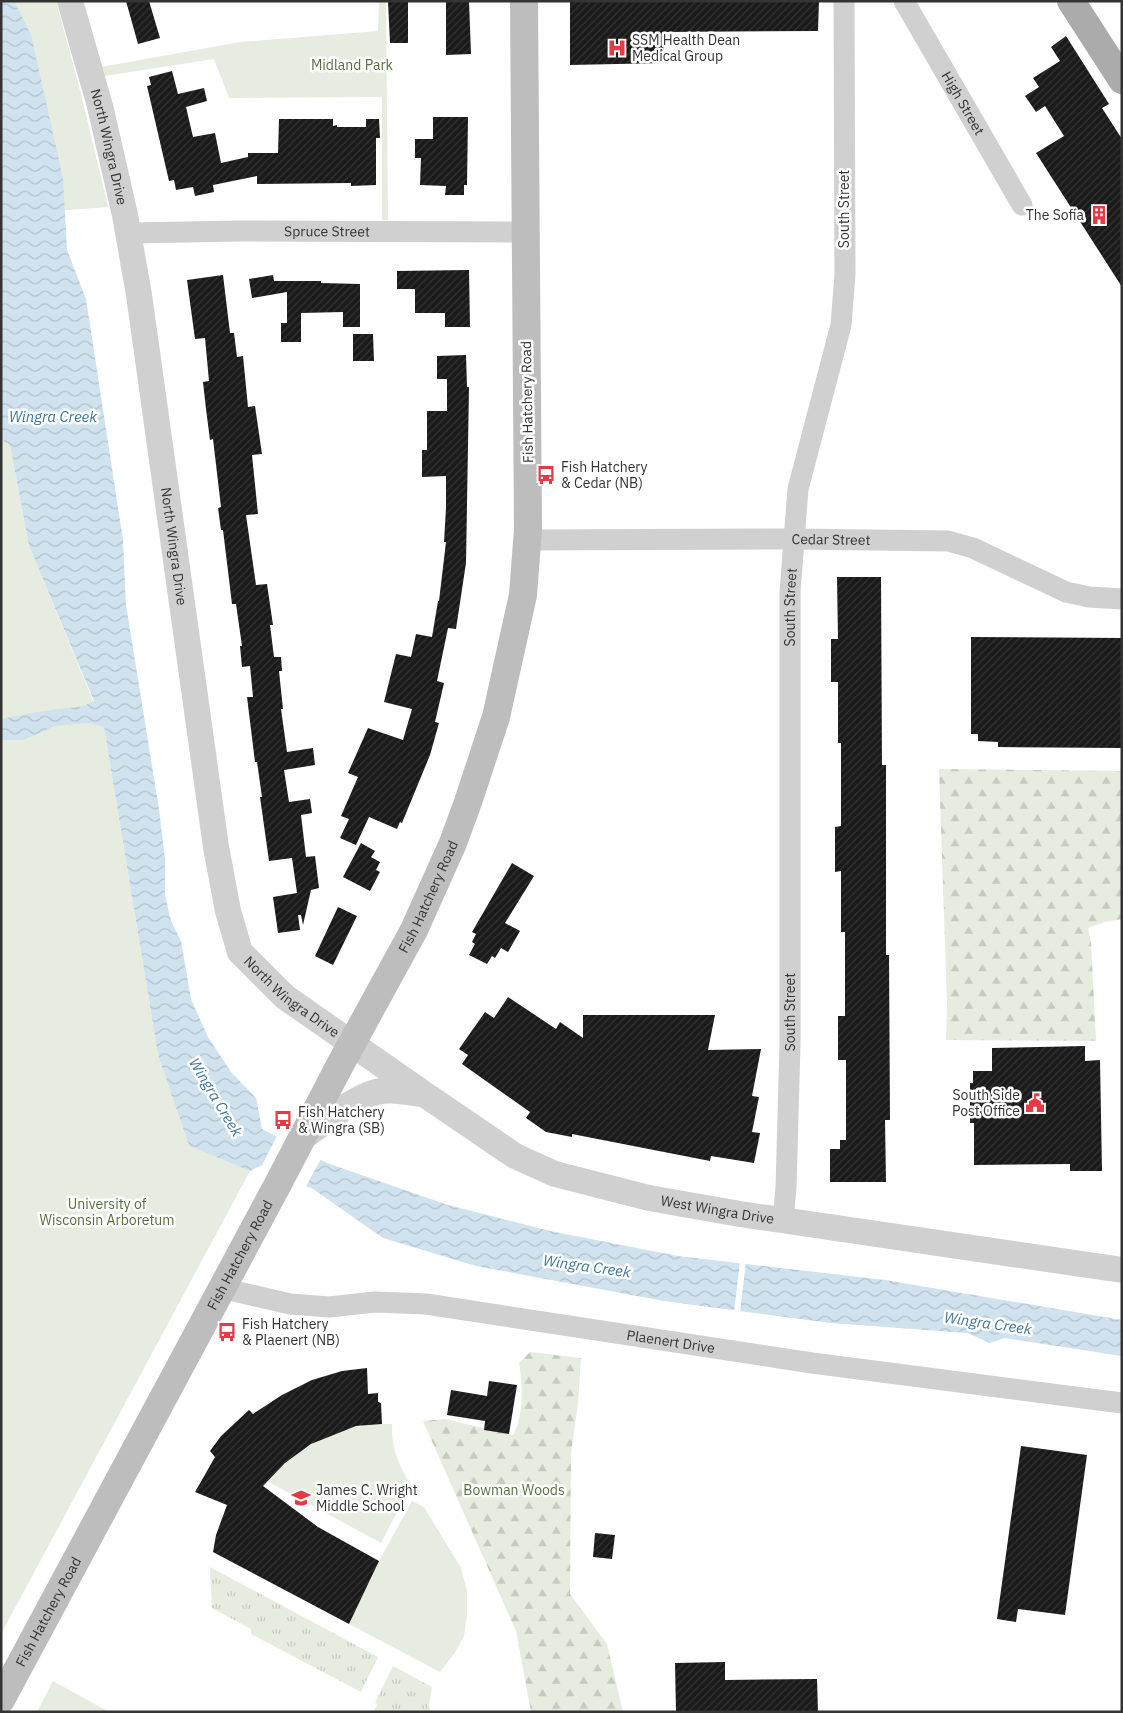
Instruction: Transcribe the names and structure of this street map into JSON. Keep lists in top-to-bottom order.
{
  "streets": {
    "main road": ["Fish Hatchery Road"],
    "street": [
      "High Street",
      "North Wingra Drive",
      "South Street",
      "Spruce Street",
      "Cedar Street",
      "West Wingra Drive",
      "Plaenert Drive"
    ]
  },
  "crossings": [
    ["North Wingra Drive", "Spruce Street"],
    ["North Wingra Drive", "Fish Hatchery Road"],
    ["North Wingra Drive", "West Wingra Drive"],
    ["South Street", "Cedar Street"],
    ["South Street", "West Wingra Drive"],
    ["Spruce Street", "Fish Hatchery Road"],
    ["Fish Hatchery Road", "Cedar Street"],
    ["Fish Hatchery Road", "West Wingra Drive"],
    ["Fish Hatchery Road", "Plaenert Drive"]
  ],
  "water": ["Wingra Creek"],
  "parks": ["Midland Park", "University of Wisconsin Arboretum", "Bowman Woods"],
  "places": {
    "hospital": ["SSM Health Dean Medical Group"],
    "building": ["The Sofia"],
    "bus stop": ["Fish Hatchery & Cedar (NB)", "Fish Hatchery & Wingra (SB)", "Fish Hatchery & Plaenert (NB)"],
    "public building": ["South Side Post Office"],
    "school or university": ["James C. Wright Middle School"]
  }
}
